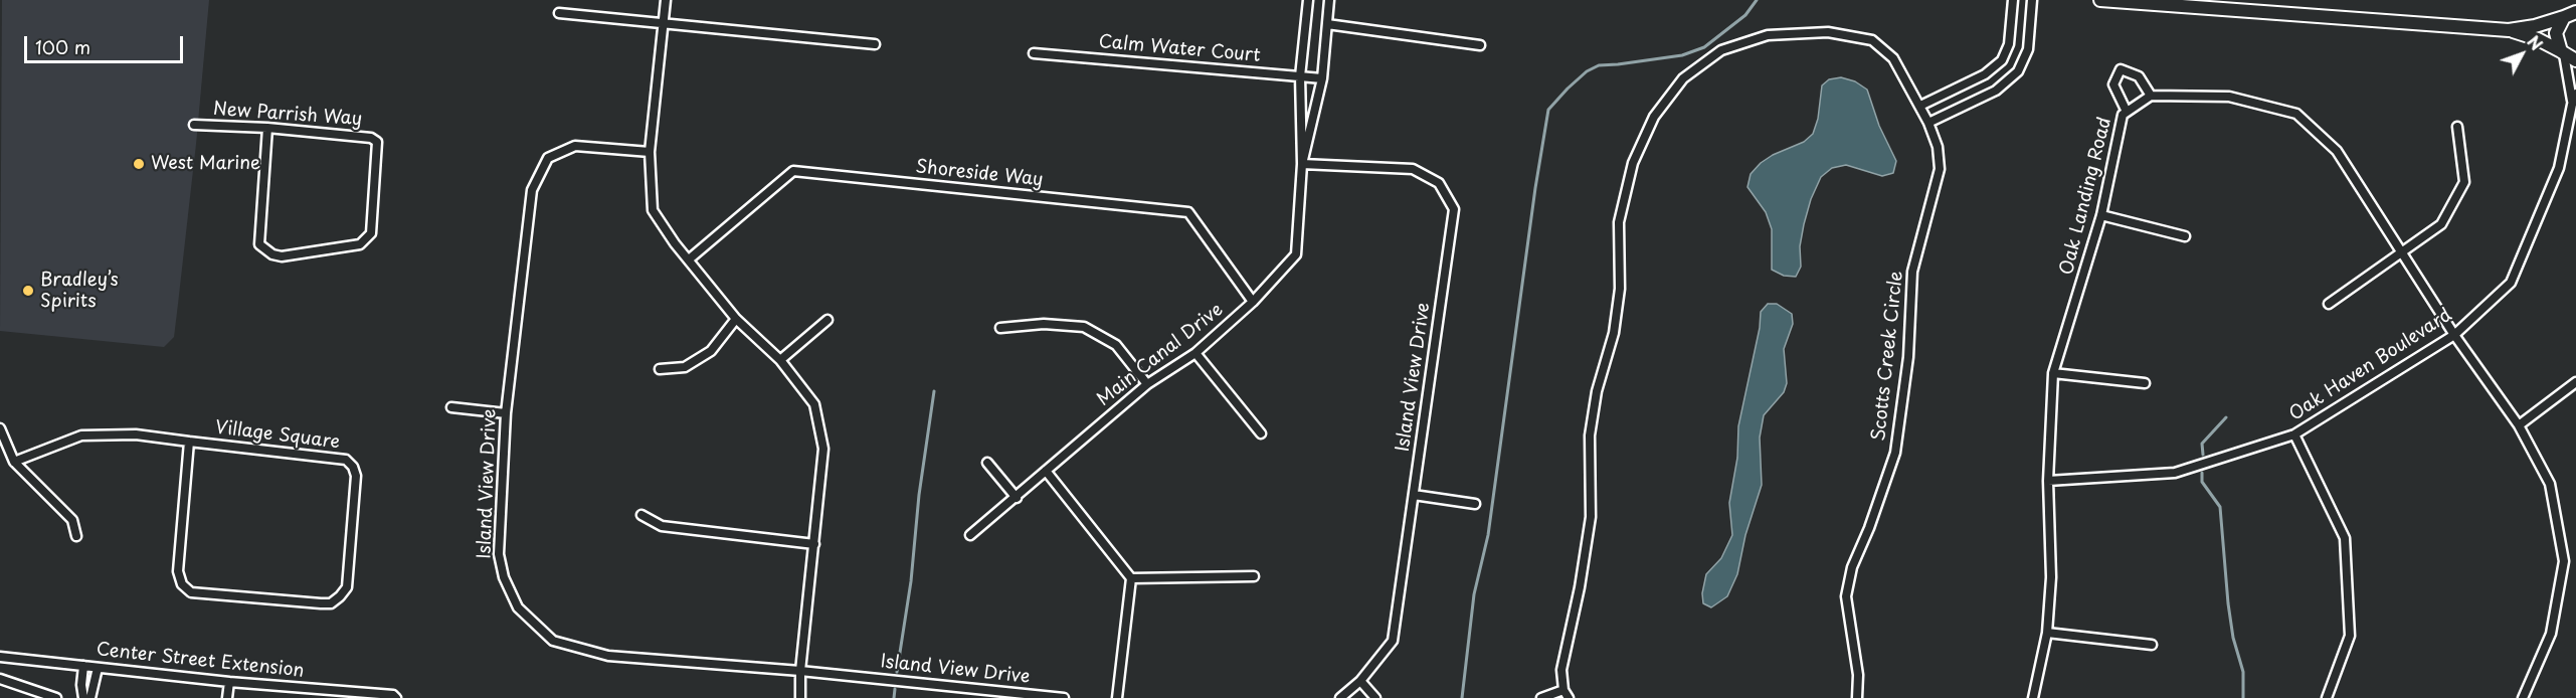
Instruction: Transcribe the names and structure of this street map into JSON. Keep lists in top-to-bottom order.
{
  "streets": {
    "street": [
      "Calm Water Court",
      "New Parrish Way",
      "Shoreside Way",
      "Oak Landing Road",
      "Main Canal Drive",
      "Scotts Creek Circle",
      "Oak Haven Boulevard",
      "Island View Drive",
      "Village Square",
      "Center Street Extension"
    ]
  },
  "crossings": [
    ["Calm Water Court", "Main Canal Drive"],
    ["Shoreside Way", "Main Canal Drive"],
    ["Oak Landing Road", "Oak Haven Boulevard"],
    ["Main Canal Drive", "Island View Drive"]
  ],
  "places": ["West Marine", "Bradley’s Spirits"],
  "scale_bar": "100 m",
  "north": "top right"
}
